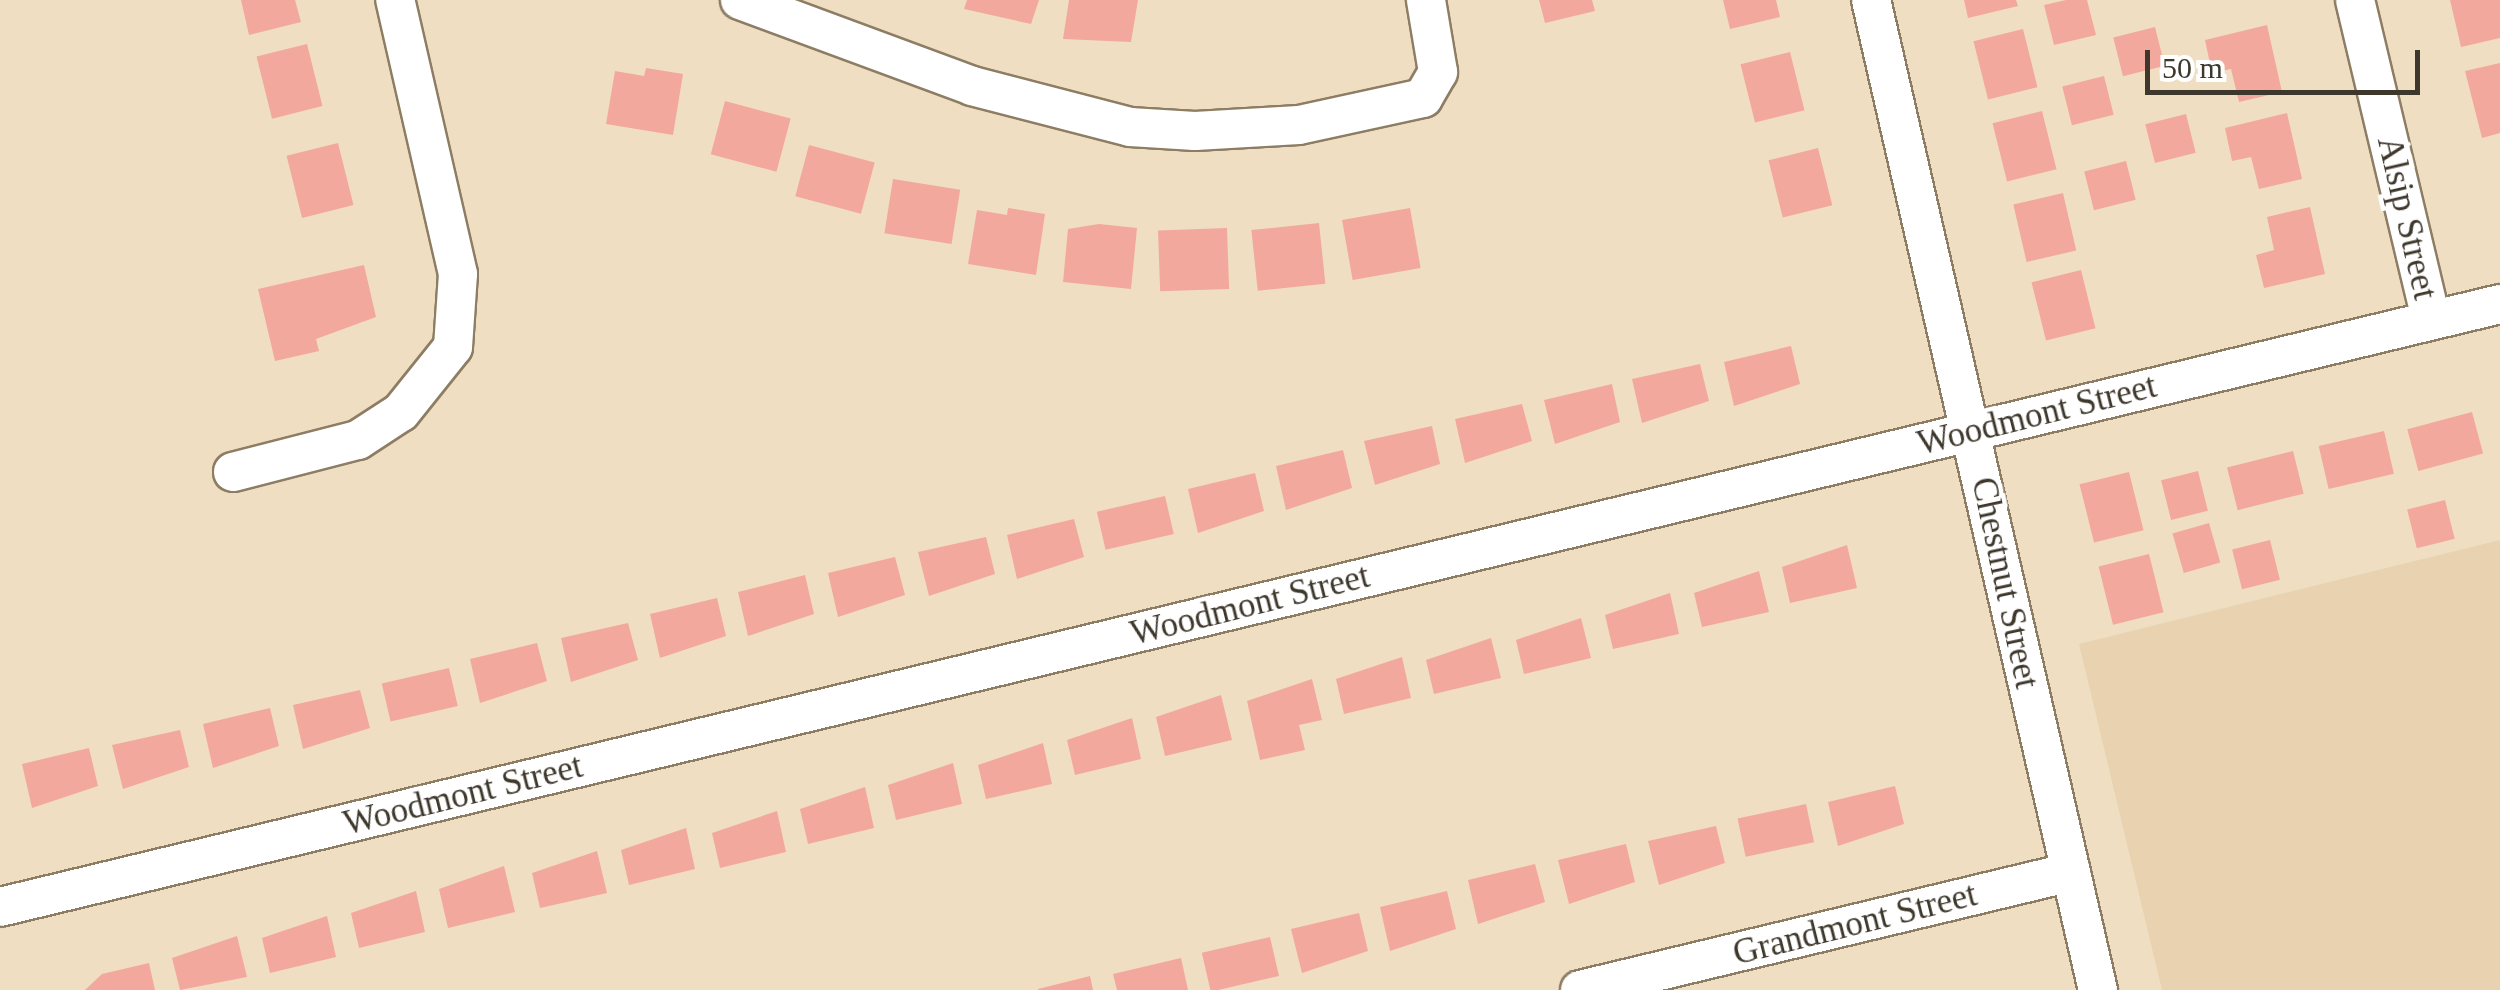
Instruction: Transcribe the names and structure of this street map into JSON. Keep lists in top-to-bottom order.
{
  "streets": {
    "street": [
      "Alsip Street",
      "Woodmont Street",
      "Chestnut Street",
      "Grandmont Street"
    ]
  },
  "crossings": [
    ["Alsip Street", "Woodmont Street"],
    ["Woodmont Street", "Chestnut Street"],
    ["Chestnut Street", "Grandmont Street"]
  ],
  "scale_bar": "50 m"
}
